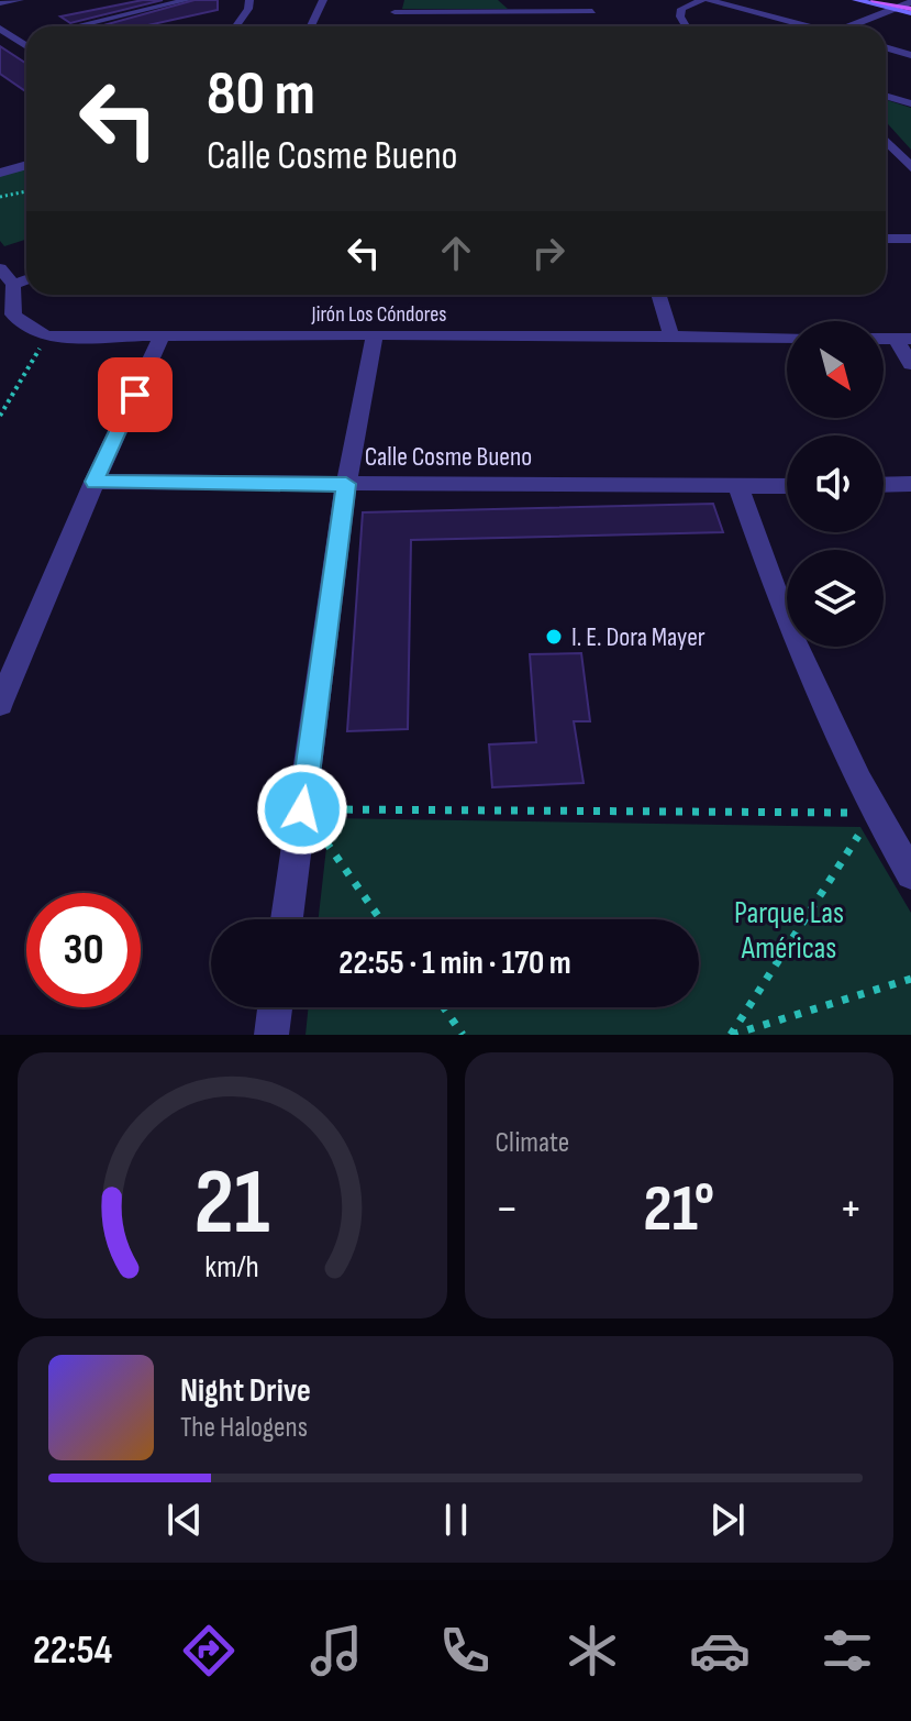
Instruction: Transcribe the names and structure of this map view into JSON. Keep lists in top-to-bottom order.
{
  "streets": {
    "street": ["Jirón Los Cóndores", "Calle Cosme Bueno"]
  },
  "parks": ["Parque Las Américas"],
  "places": ["I. E. Dora Mayer"],
  "north": "bottom right",
  "page": {
    "turn": ["80 m", "Calle Cosme Bueno"],
    "limit": "30",
    "trip": "22:55 · 1 min · 170 m",
    "tile": "Climate",
    "heat": ["−", "21°", "+"],
    "song": ["Night Drive", "The Halogens"],
    "tabs": "22:54",
    "gauge": ["21", "km/h"]
  }
}
